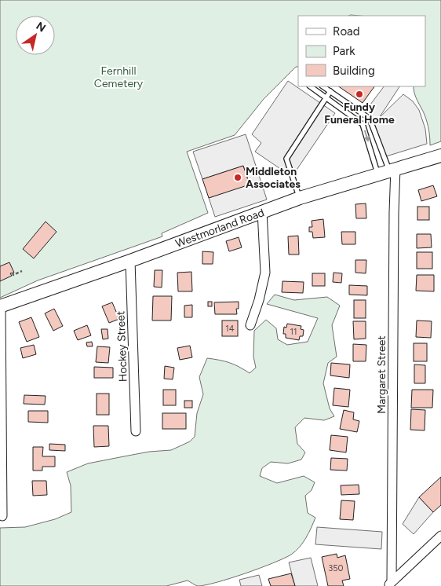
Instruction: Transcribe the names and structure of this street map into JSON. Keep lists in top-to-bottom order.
{
  "streets": {
    "street": ["Westmorland Road", "Hockey Street", "Margaret Street"]
  },
  "crossings": [
    ["Westmorland Road", "Hockey Street"],
    ["Westmorland Road", "Margaret Street"]
  ],
  "parks": ["Fernhill Cemetery"],
  "places": ["Fundy Funeral Home", "Middleton Associates"],
  "house_numbers": ["14", "11", "350"],
  "legend": ["Road", "Park", "Building"],
  "north": "top right"
}
